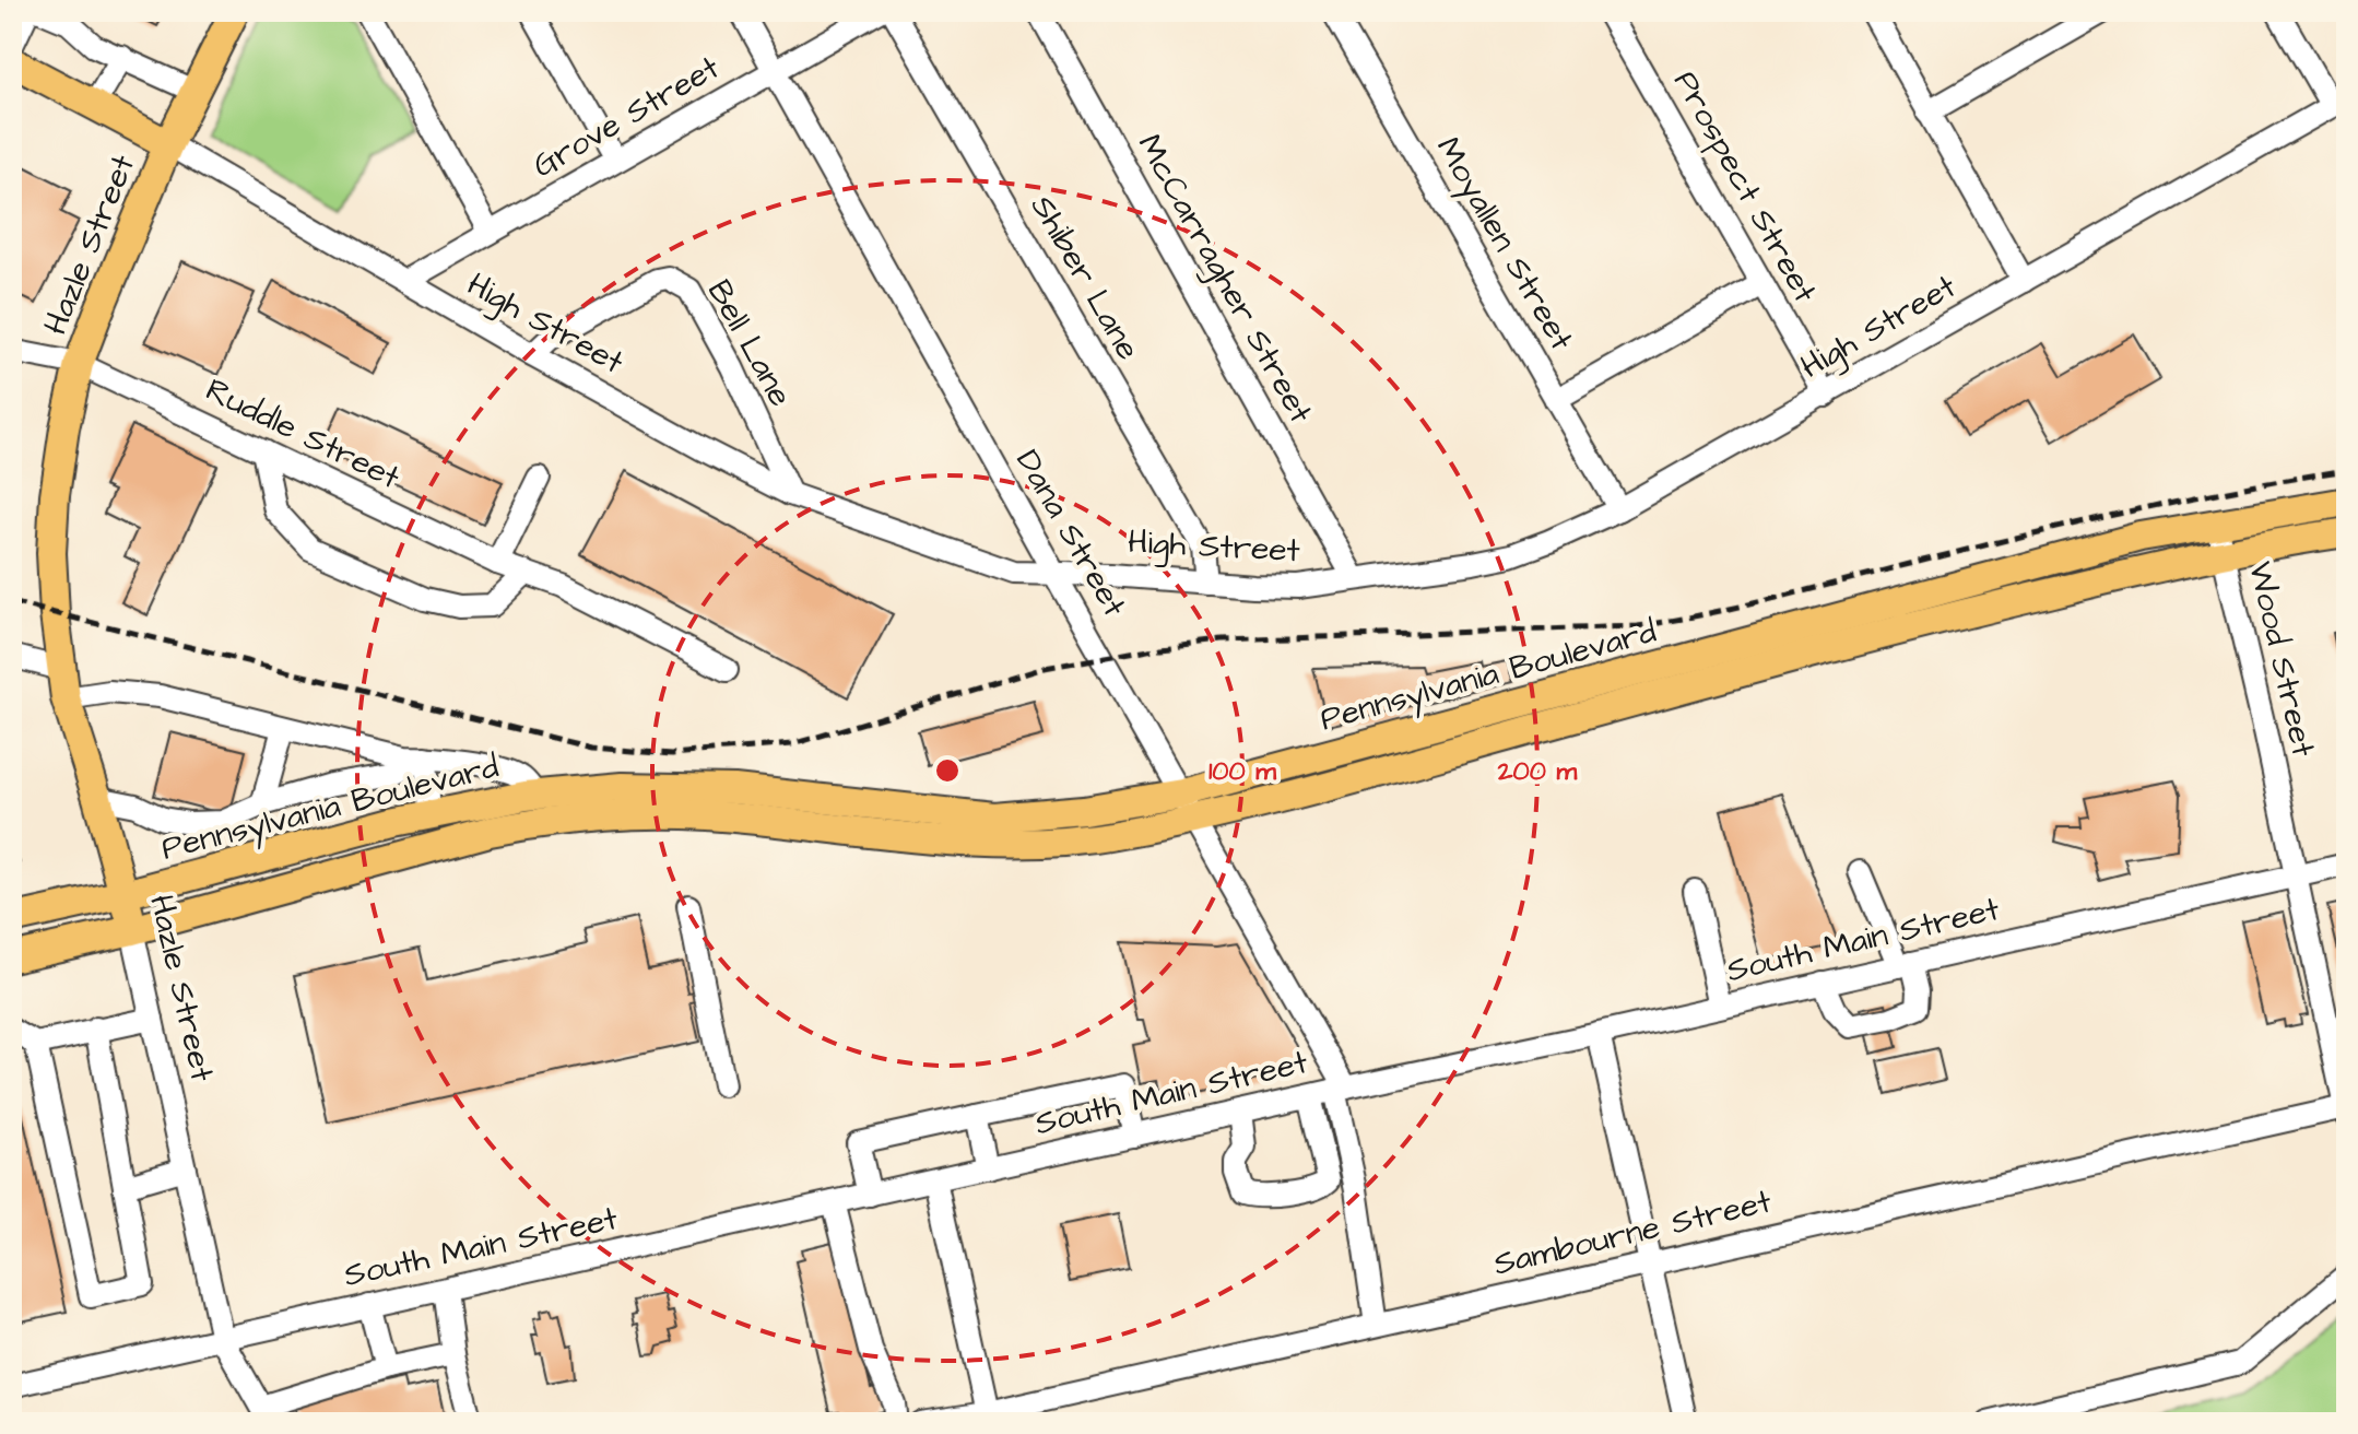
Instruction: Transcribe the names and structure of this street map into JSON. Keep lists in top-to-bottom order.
{
  "streets": {
    "main road": ["Hazle Street", "Pennsylvania Boulevard"],
    "street": [
      "Grove Street",
      "Prospect Street",
      "Moyallen Street",
      "Shiber Lane",
      "McCarragher Street",
      "High Street",
      "Bell Lane",
      "Ruddle Street",
      "Dana Street",
      "Wood Street",
      "South Main Street",
      "Sambourne Street"
    ]
  },
  "crossings": [
    ["Grove Street", "High Street"],
    ["Grove Street", "Dana Street"],
    ["Prospect Street", "High Street"],
    ["Moyallen Street", "High Street"],
    ["Hazle Street", "High Street"],
    ["Hazle Street", "Ruddle Street"],
    ["Hazle Street", "Pennsylvania Boulevard"],
    ["Hazle Street", "South Main Street"],
    ["Shiber Lane", "High Street"],
    ["McCarragher Street", "High Street"],
    ["High Street", "Bell Lane"],
    ["High Street", "Dana Street"],
    ["Dana Street", "Pennsylvania Boulevard"],
    ["Dana Street", "South Main Street"],
    ["Dana Street", "Sambourne Street"],
    ["Wood Street", "Pennsylvania Boulevard"],
    ["Wood Street", "South Main Street"],
    ["Wood Street", "Sambourne Street"]
  ],
  "rings": ["100 m", "200 m"]
}
